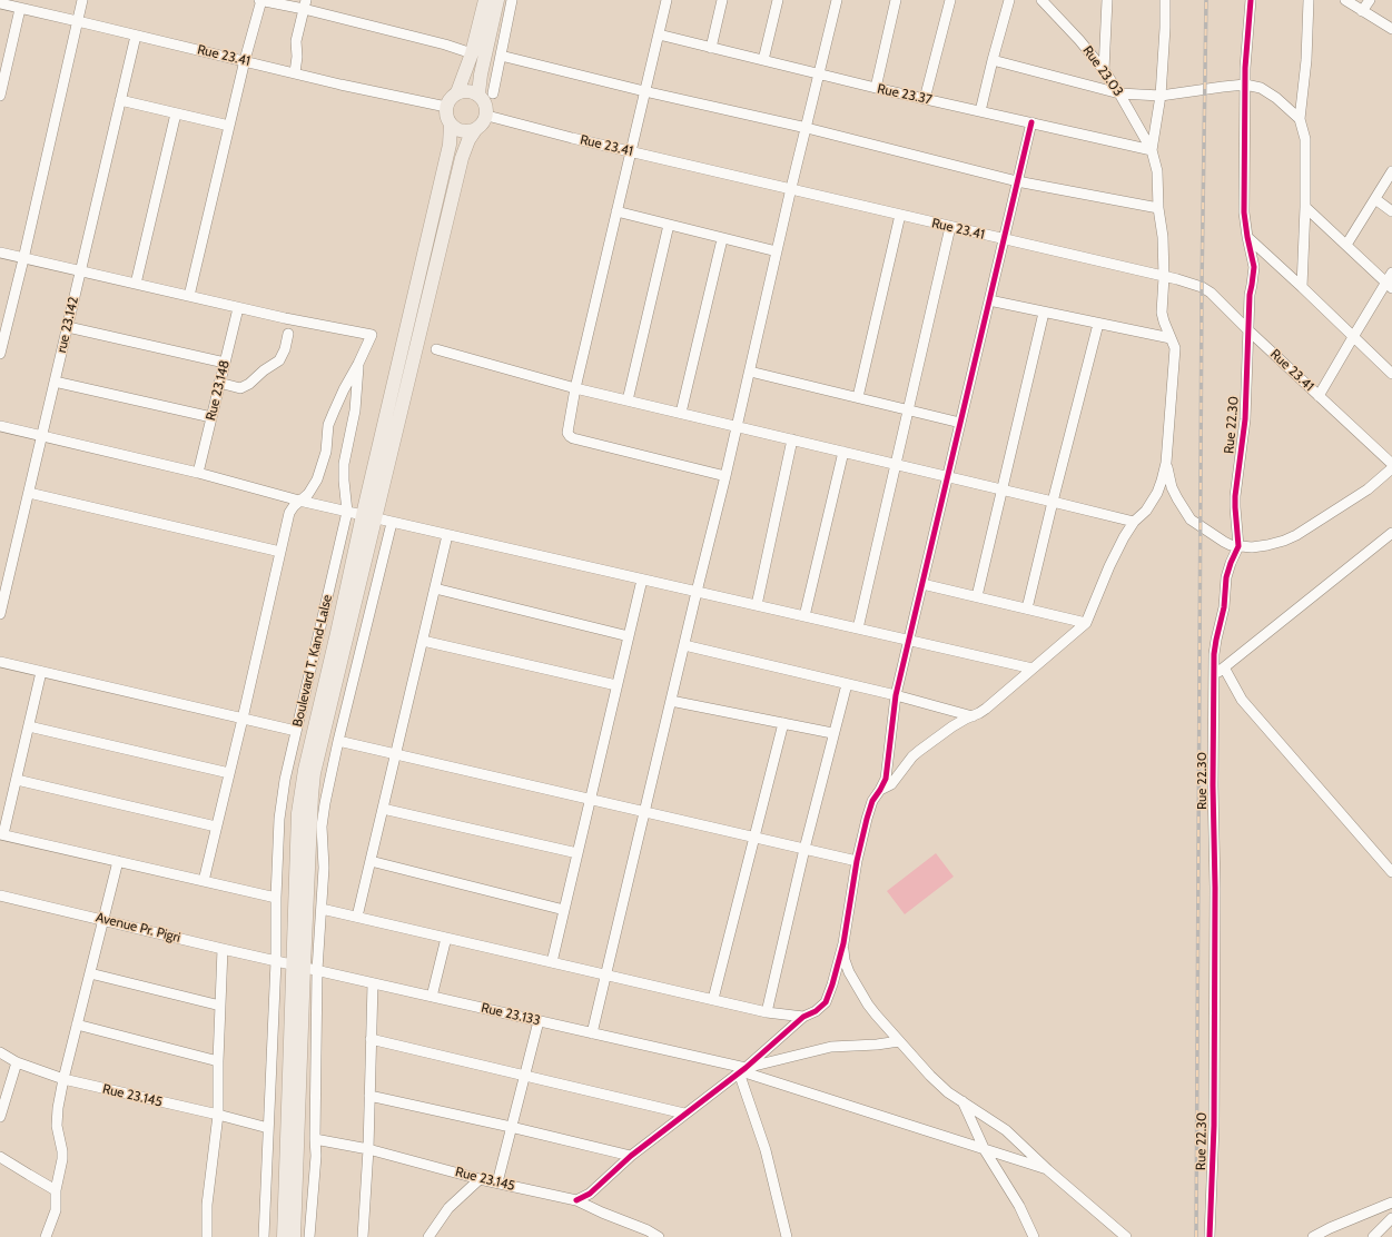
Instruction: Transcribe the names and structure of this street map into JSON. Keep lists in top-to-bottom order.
{
  "streets": {
    "street": [
      "Rue 23.41",
      "Rue 23.03",
      "Rue 23.37",
      "rue 23.142",
      "Rue 23.148",
      "Rue 22.30",
      "Boulevard T. Kand-Lalse",
      "Avenue Pr. Pigri",
      "Rue 23.133",
      "Rue 23.145"
    ]
  },
  "crossings": [
    ["Rue 23.41", "rue 23.142"],
    ["Rue 23.41", "Rue 22.30"],
    ["Rue 23.03", "Rue 23.37"],
    ["Boulevard T. Kand-Lalse", "Avenue Pr. Pigri"],
    ["Boulevard T. Kand-Lalse", "Rue 23.133"],
    ["Boulevard T. Kand-Lalse", "Rue 23.145"],
    ["Avenue Pr. Pigri", "Rue 23.133"]
  ]
}
